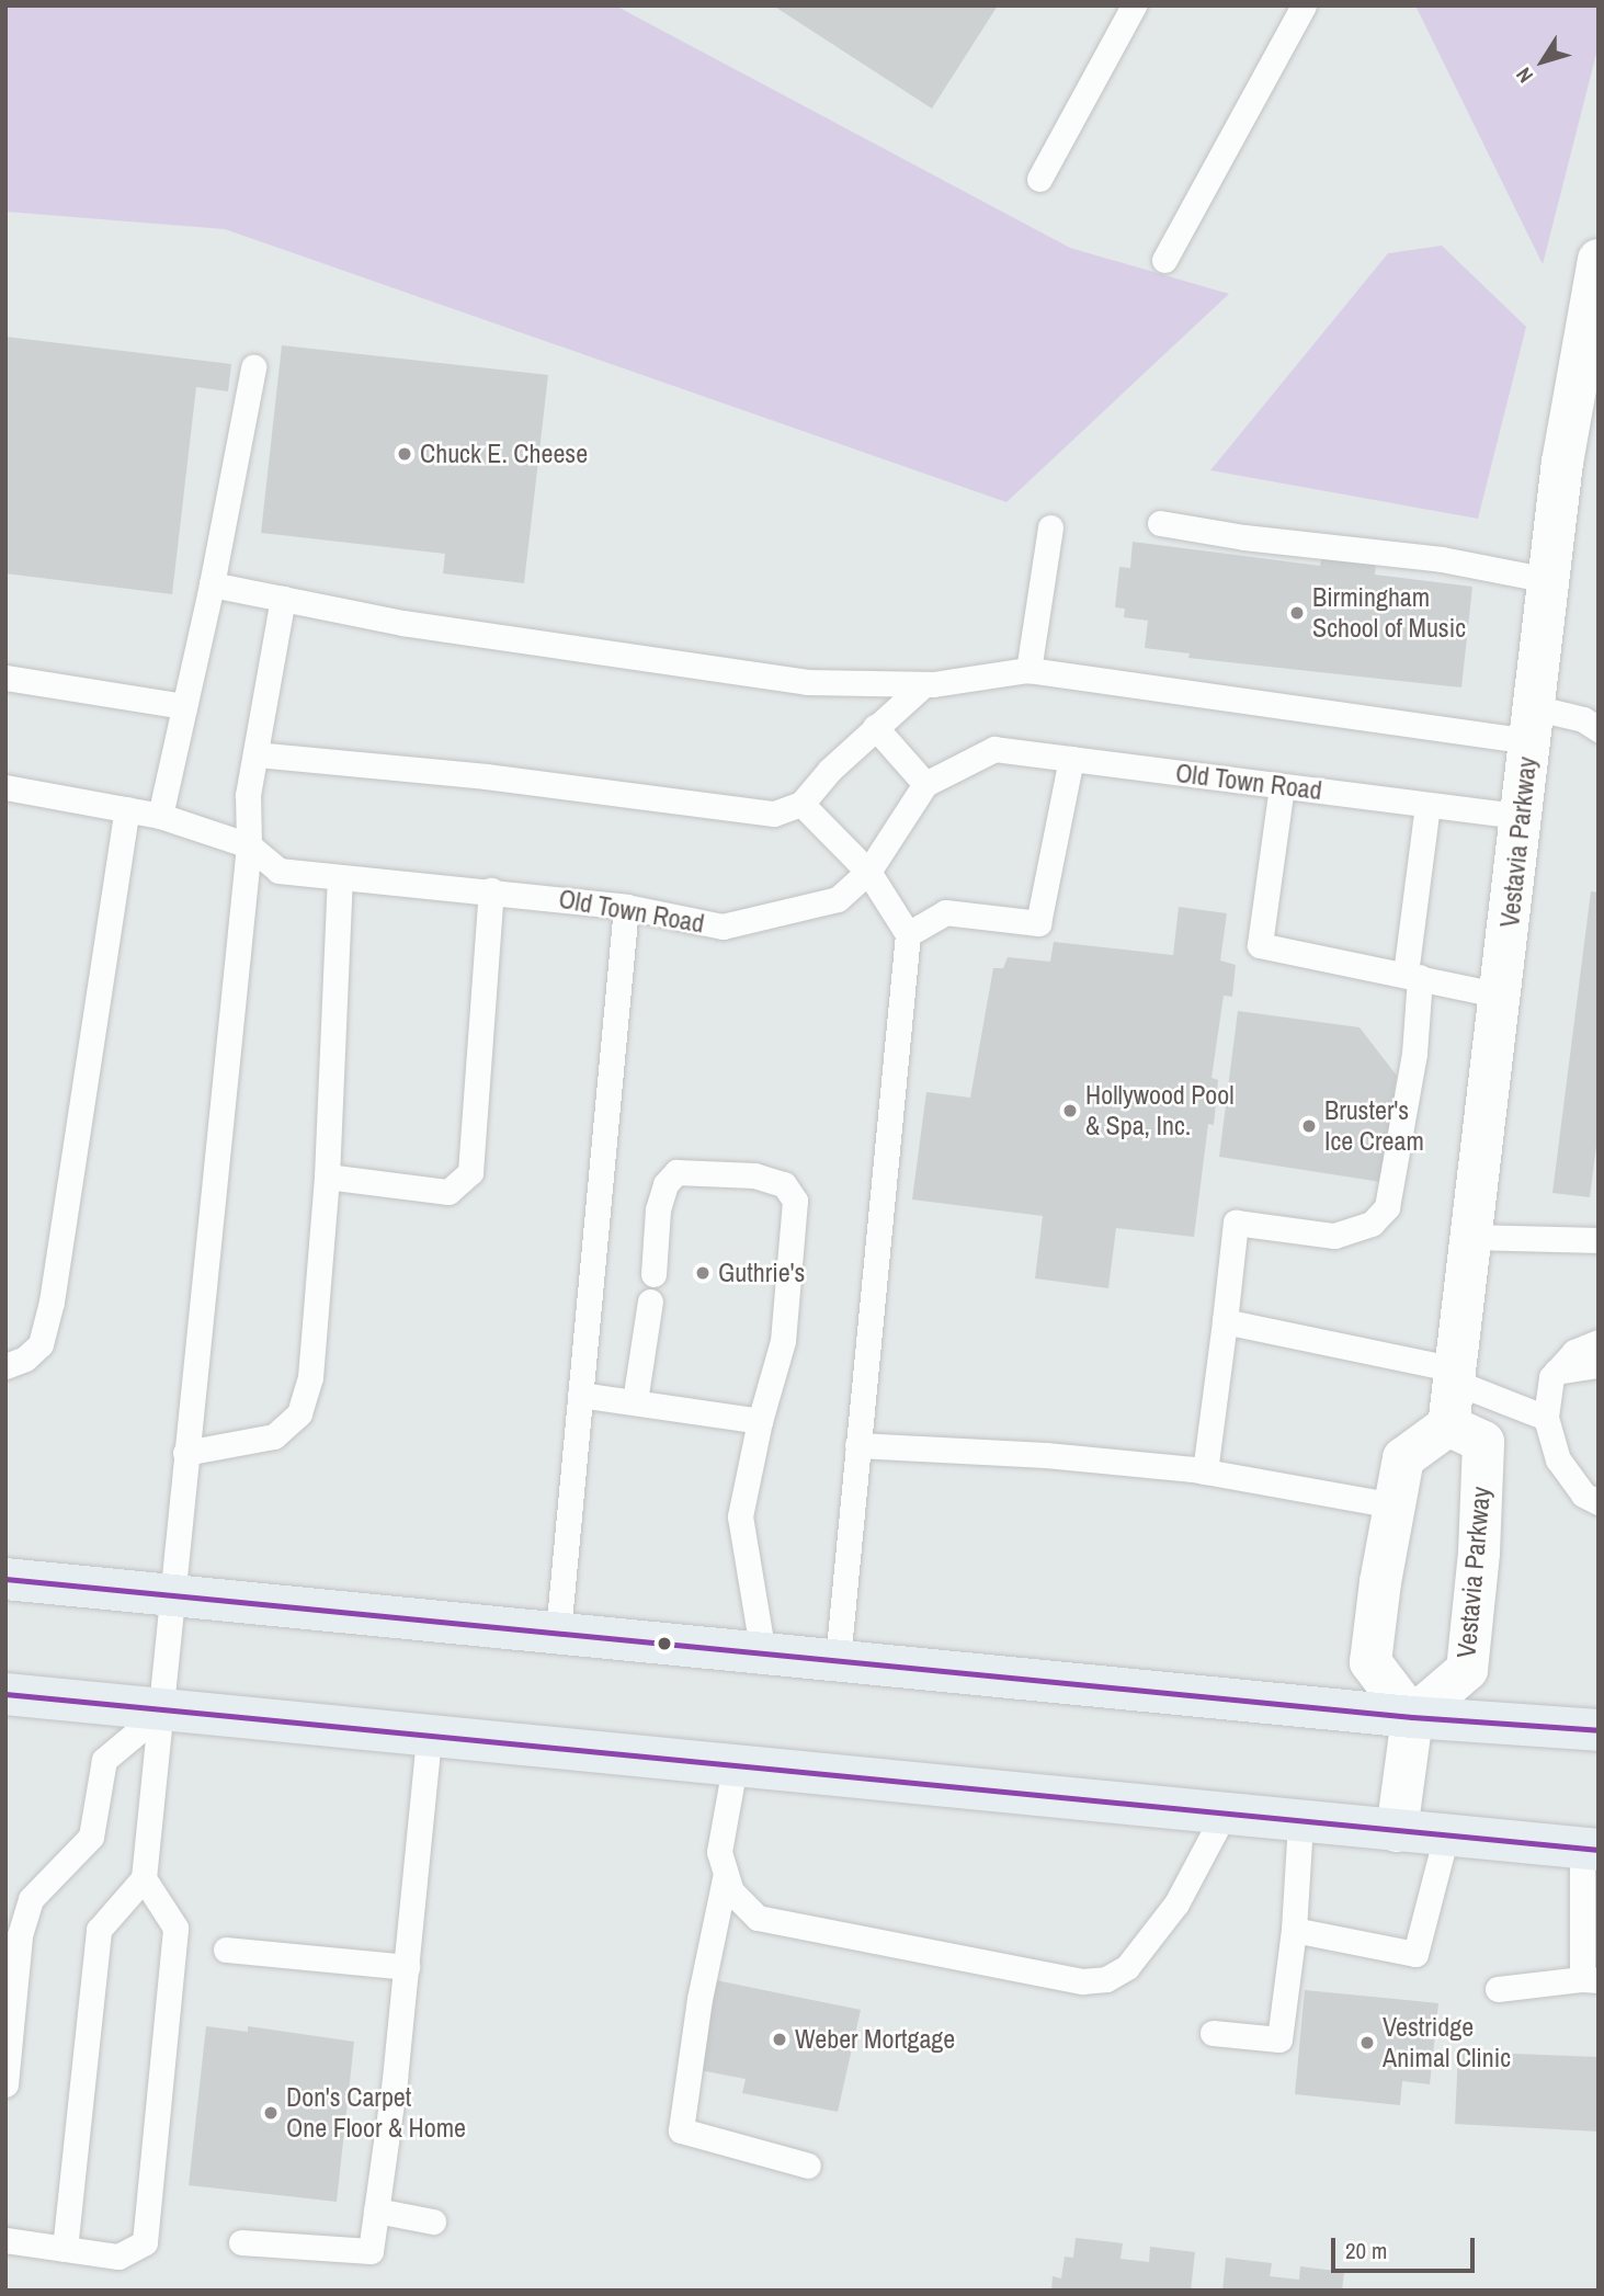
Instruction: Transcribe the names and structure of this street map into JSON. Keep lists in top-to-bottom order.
{
  "streets": {
    "street": ["Vestavia Parkway"],
    "lane": ["Old Town Road"]
  },
  "crossings": [
    ["Old Town Road", "Vestavia Parkway"]
  ],
  "places": [
    "Chuck E. Cheese",
    "Birmingham School of Music",
    "Hollywood Pool & Spa, Inc.",
    "Bruster's Ice Cream",
    "Guthrie's",
    "Weber Mortgage",
    "Vestridge Animal Clinic",
    "Don's Carpet One Floor & Home"
  ],
  "scale_bar": "20 m",
  "north": "bottom left"
}
